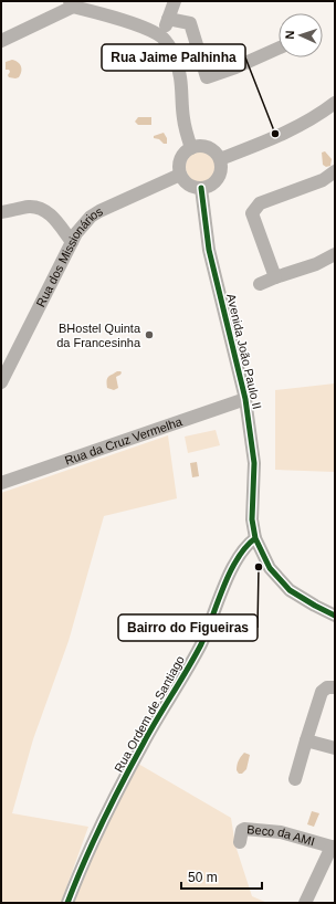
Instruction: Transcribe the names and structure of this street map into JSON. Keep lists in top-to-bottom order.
{
  "streets": {
    "street": [
      "Rua dos Missionários",
      "Avenida João Paulo II",
      "Rua da Cruz Vermelha",
      "Rua Ordem de Santiago",
      "Beco da AMI"
    ]
  },
  "crossings": [
    ["Rua dos Missionários", "Avenida João Paulo II"],
    ["Avenida João Paulo II", "Rua da Cruz Vermelha"],
    ["Avenida João Paulo II", "Rua Ordem de Santiago"]
  ],
  "places": ["Rua Jaime Palhinha", "BHostel Quinta da Francesinha", "Bairro do Figueiras"],
  "scale_bar": "50 m",
  "north": "left"
}
